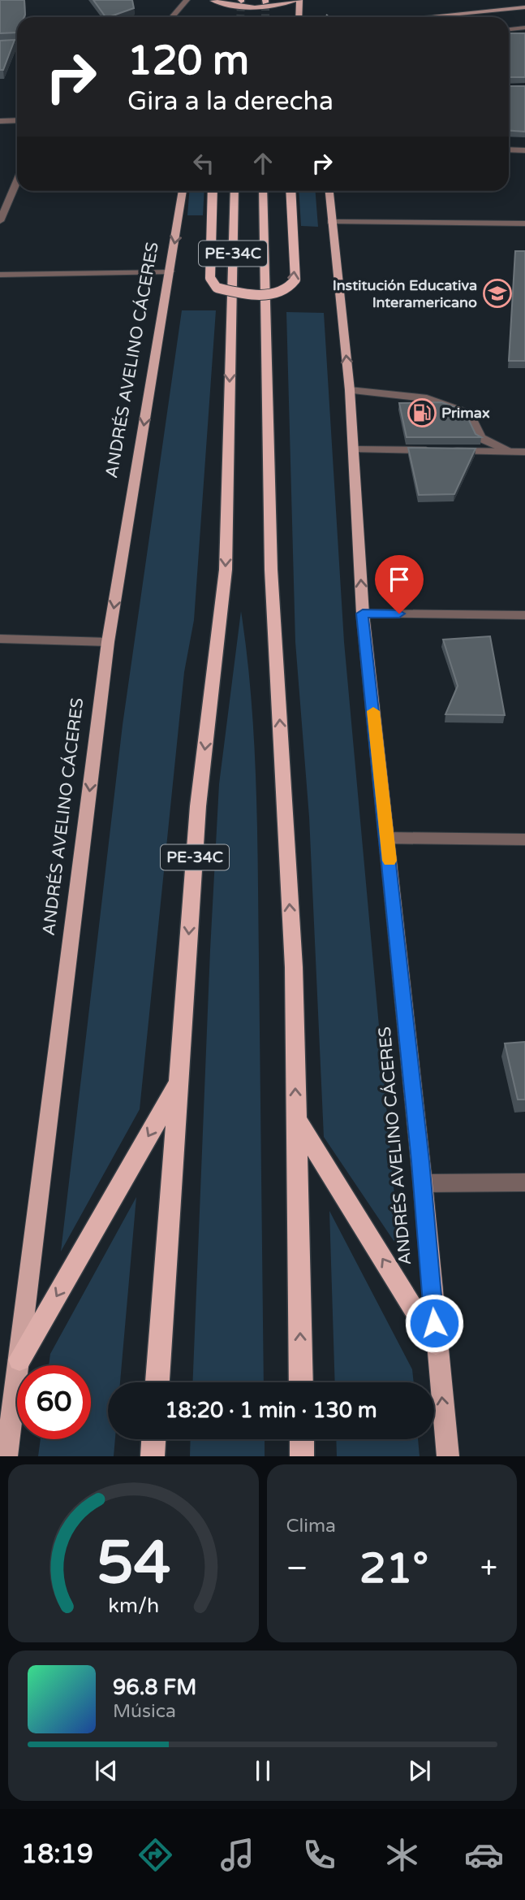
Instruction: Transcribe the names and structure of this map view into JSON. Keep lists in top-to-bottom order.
{
  "streets": {
    "highway": ["PE-34C"],
    "main road": ["ANDRÉS AVELINO CÁCERES"]
  },
  "places": {
    "school or university": ["Institución Educativa Interamericano"],
    "fuel station": ["Primax"]
  },
  "page": {
    "turn": ["120 m", "Gira a la derecha"],
    "limit": "60",
    "trip": "18:20 · 1 min · 130 m",
    "tile": "Clima",
    "heat": ["−", "21°", "+"],
    "song": ["96.8 FM", "Música"],
    "tabs": "18:19",
    "gauge": ["54", "km/h"]
  }
}
